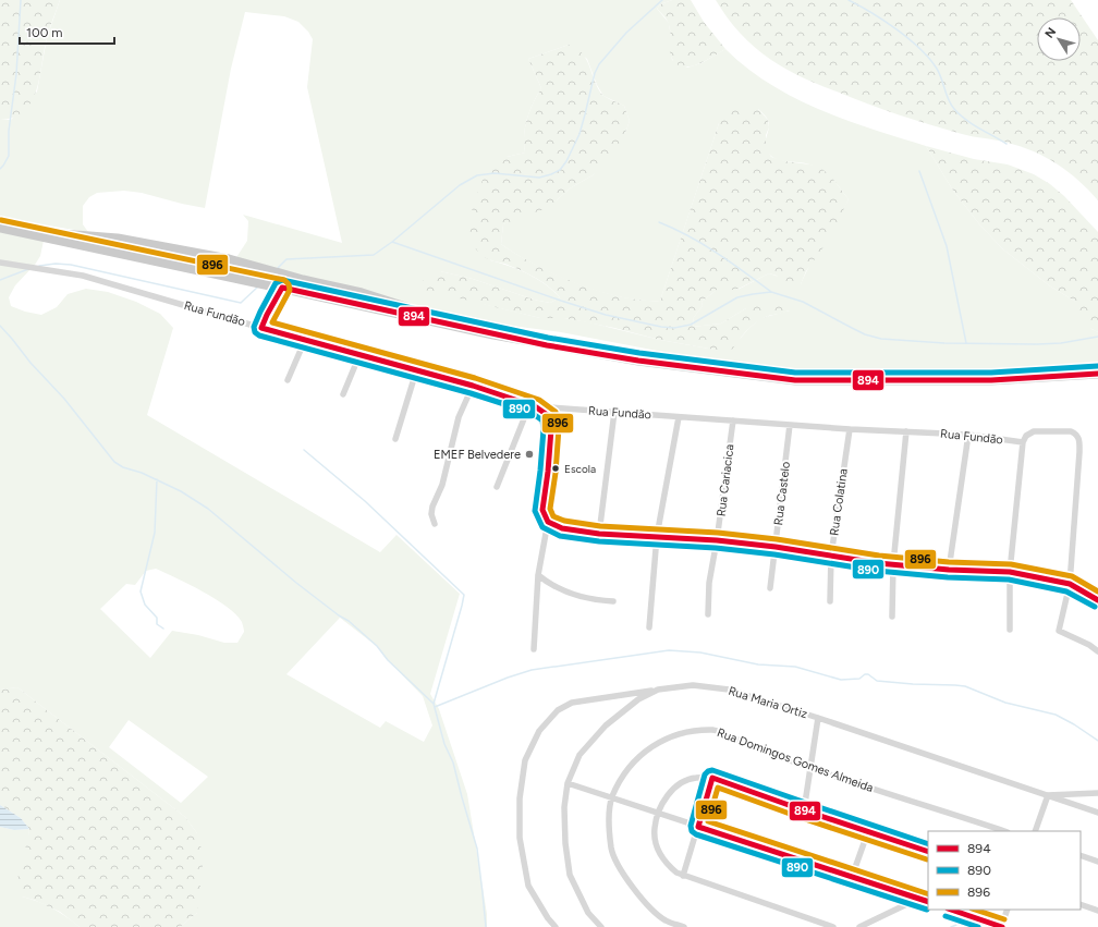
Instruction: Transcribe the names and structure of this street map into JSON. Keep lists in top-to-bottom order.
{
  "streets": {
    "street": [
      "Rua Fundão",
      "Rua Cariacica",
      "Rua Castelo",
      "Rua Colatina",
      "Rua Maria Ortiz",
      "Rua Domingos Gomes Almeida"
    ]
  },
  "crossings": [
    ["Rua Fundão", "Rua Cariacica"],
    ["Rua Fundão", "Rua Castelo"],
    ["Rua Fundão", "Rua Colatina"]
  ],
  "places": ["EMEF Belvedere", "Escola"],
  "lines": ["transit line 896", "transit line 890", "transit line 894"],
  "legend": ["894", "890", "896"],
  "scale_bar": "100 m",
  "north": "top left"
}
